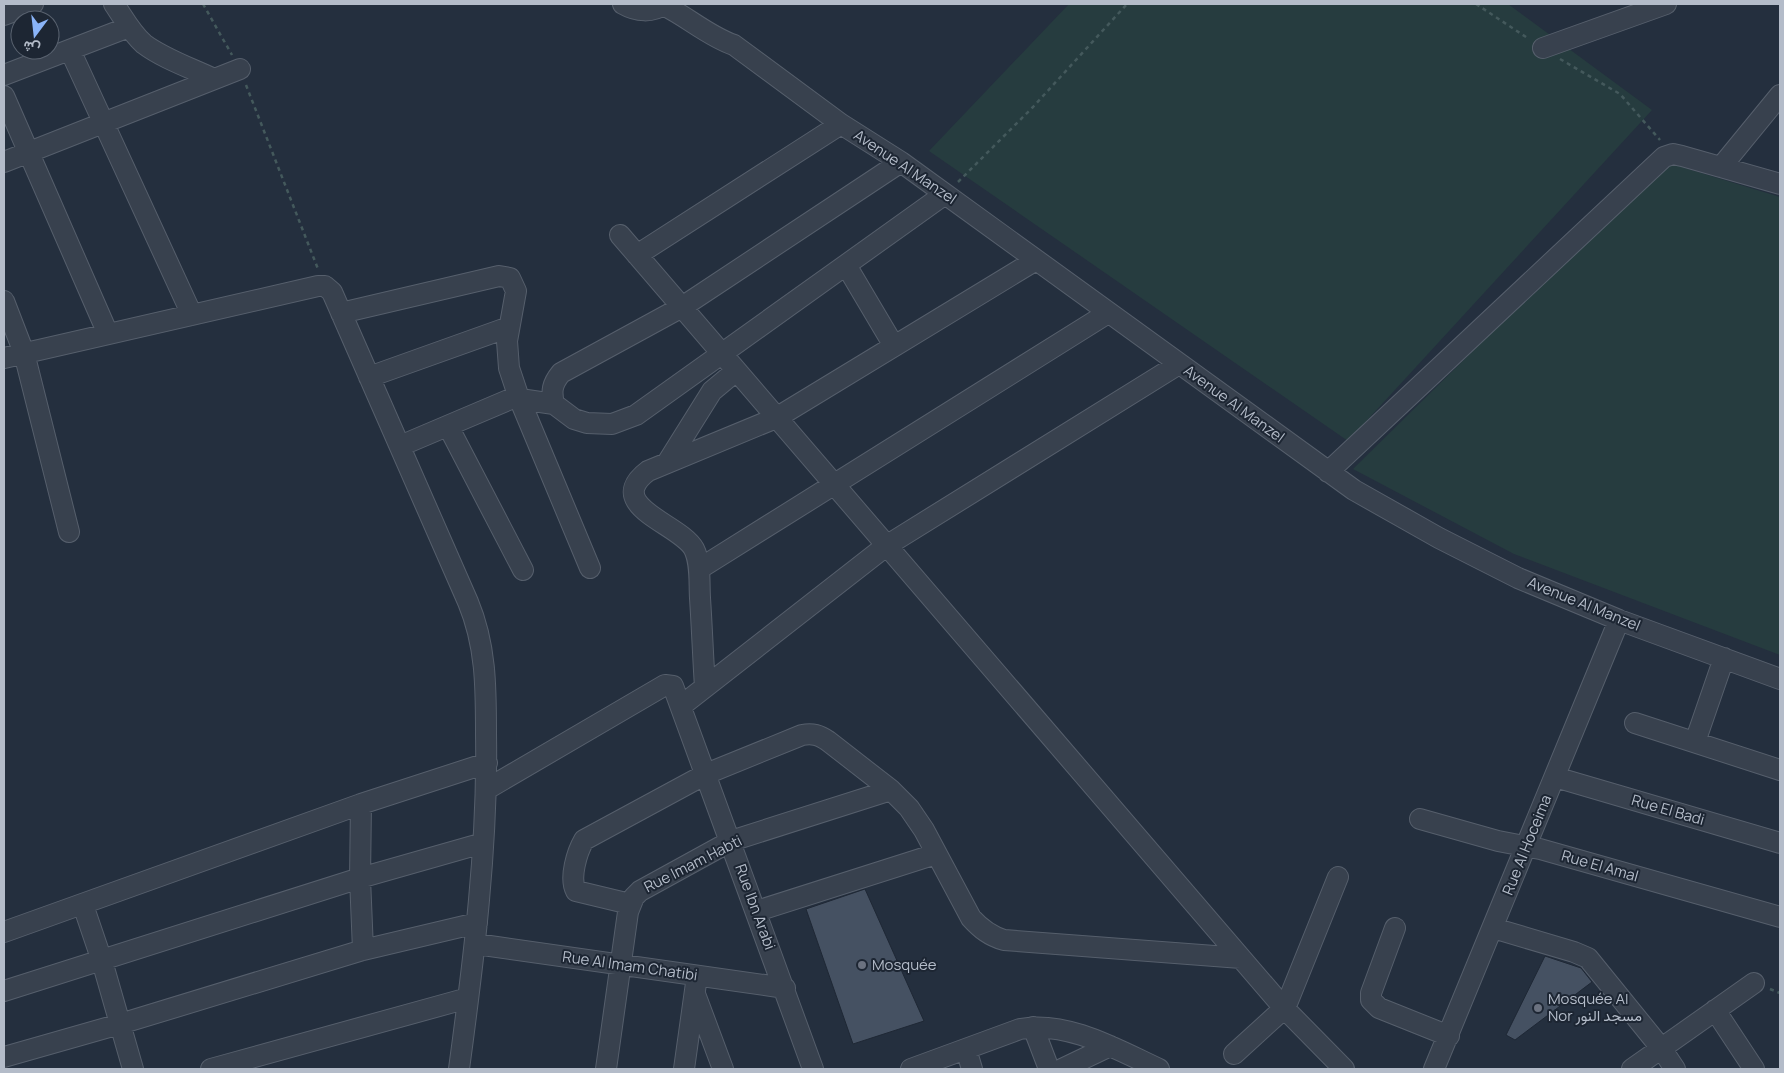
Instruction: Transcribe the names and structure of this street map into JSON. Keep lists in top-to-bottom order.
{
  "streets": {
    "street": [
      "Avenue Al Manzel",
      "Rue El Badi",
      "Rue Al Hoceima",
      "Rue Imam Habti",
      "Rue El Amal",
      "Rue Ibn Arabi",
      "Rue Al Imam Chatibi"
    ]
  },
  "crossings": [
    ["Avenue Al Manzel", "Rue Al Hoceima"],
    ["Rue El Badi", "Rue Al Hoceima"],
    ["Rue Al Hoceima", "Rue El Amal"],
    ["Rue Imam Habti", "Rue Ibn Arabi"],
    ["Rue Imam Habti", "Rue Al Imam Chatibi"],
    ["Rue Ibn Arabi", "Rue Al Imam Chatibi"]
  ],
  "places": ["Mosquée", "Mosquée Al Nor مسجد النور"],
  "north": "bottom"
}
